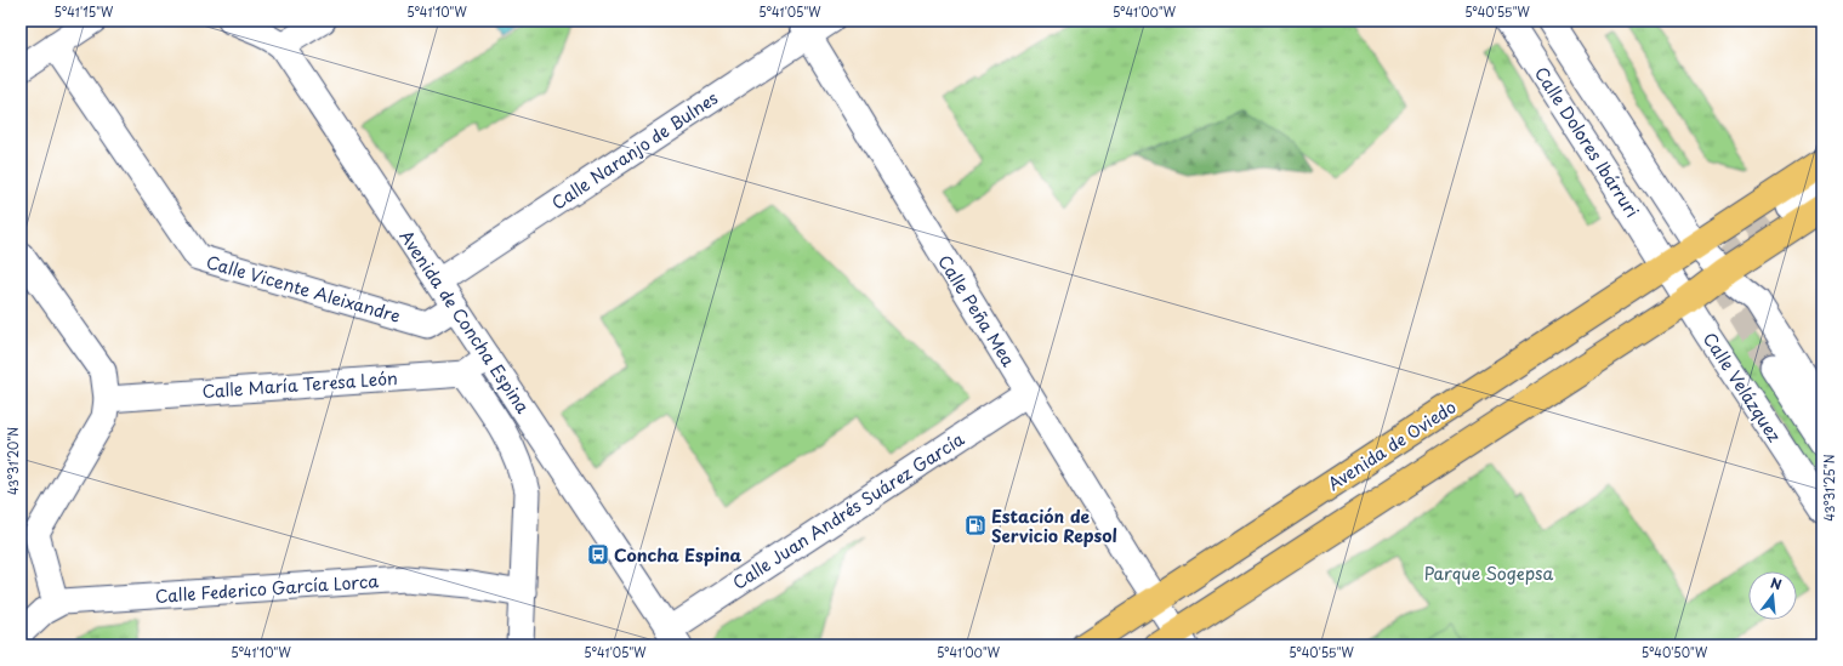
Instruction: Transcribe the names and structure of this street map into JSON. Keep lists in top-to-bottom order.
{
  "streets": {
    "main road": ["Avenida de Oviedo"],
    "street": [
      "Calle Dolores Ibárruri",
      "Calle Naranjo de Bulnes",
      "Calle Vicente Aleixandre",
      "Calle Peña Mea",
      "Avenida de Concha Espina",
      "Calle María Teresa León",
      "Calle Velázquez",
      "Calle Juan Andrés Suárez García",
      "Calle Federico García Lorca"
    ]
  },
  "crossings": [
    ["Calle Dolores Ibárruri", "Calle Velázquez"],
    ["Calle Dolores Ibárruri", "Avenida de Oviedo"],
    ["Calle Naranjo de Bulnes", "Calle Peña Mea"],
    ["Calle Naranjo de Bulnes", "Avenida de Concha Espina"],
    ["Calle Vicente Aleixandre", "Avenida de Concha Espina"],
    ["Calle Peña Mea", "Avenida de Oviedo"],
    ["Calle Peña Mea", "Calle Juan Andrés Suárez García"],
    ["Avenida de Concha Espina", "Calle Juan Andrés Suárez García"],
    ["Calle Velázquez", "Avenida de Oviedo"]
  ],
  "parks": ["Parque Sogepsa"],
  "places": {
    "fuel station": ["Estación de Servicio Repsol"],
    "bus stop": ["Concha Espina"]
  },
  "north": "top",
  "coordinates": [
    "5°41'15\"W",
    "5°41'10\"W",
    "5°41'05\"W",
    "5°41'00\"W",
    "5°40'55\"W",
    "43°31'20\"N",
    "43°31'25\"N",
    "5°40'50\"W"
  ]
}
